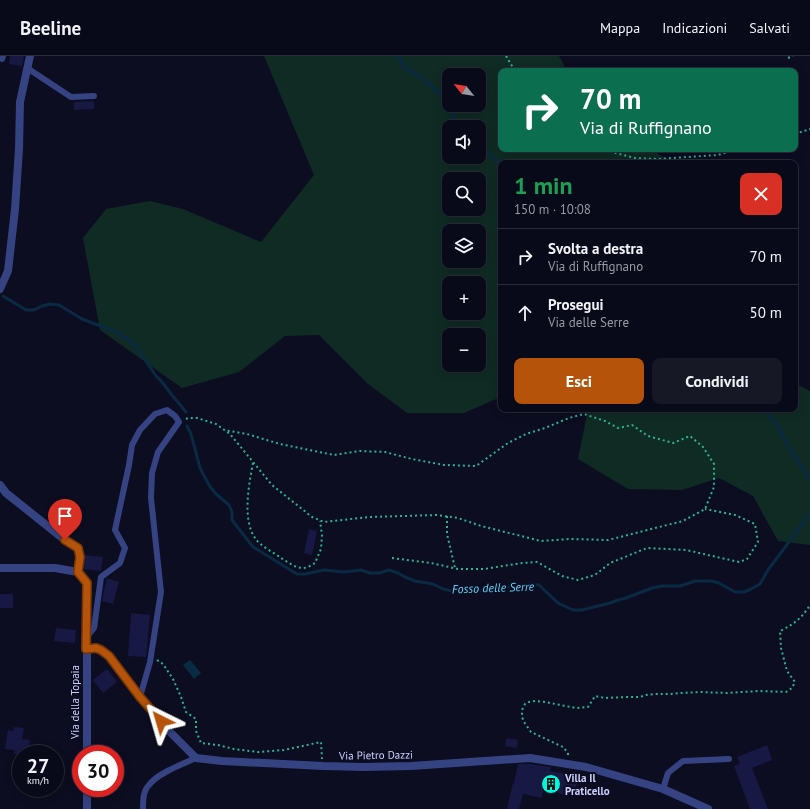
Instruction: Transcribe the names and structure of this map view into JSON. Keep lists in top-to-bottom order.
{
  "streets": {
    "street": ["Via della Topaia", "Via Pietro Dazzi"]
  },
  "water": ["Fosso delle Serre"],
  "places": {
    "building": ["Villa Il Praticello"]
  },
  "north": "top left",
  "page": {
    "header": "Beeline",
    "nav": ["Mappa", "Indicazioni", "Salvati"],
    "map_buttons": ["+", "−"],
    "turn": ["70 m", "Via di Ruffignano"],
    "heading": ["1 min", "150 m · 10:08"],
    "list": [
      {
        "name": "Svolta a destra",
        "note": "Via di Ruffignano",
        "value": "70 m"
      },
      {
        "name": "Prosegui",
        "note": "Via delle Serre",
        "value": "50 m"
      }
    ],
    "buttons": ["Esci", "Condividi"],
    "speed": "27 km/h",
    "limit": "30"
  }
}
